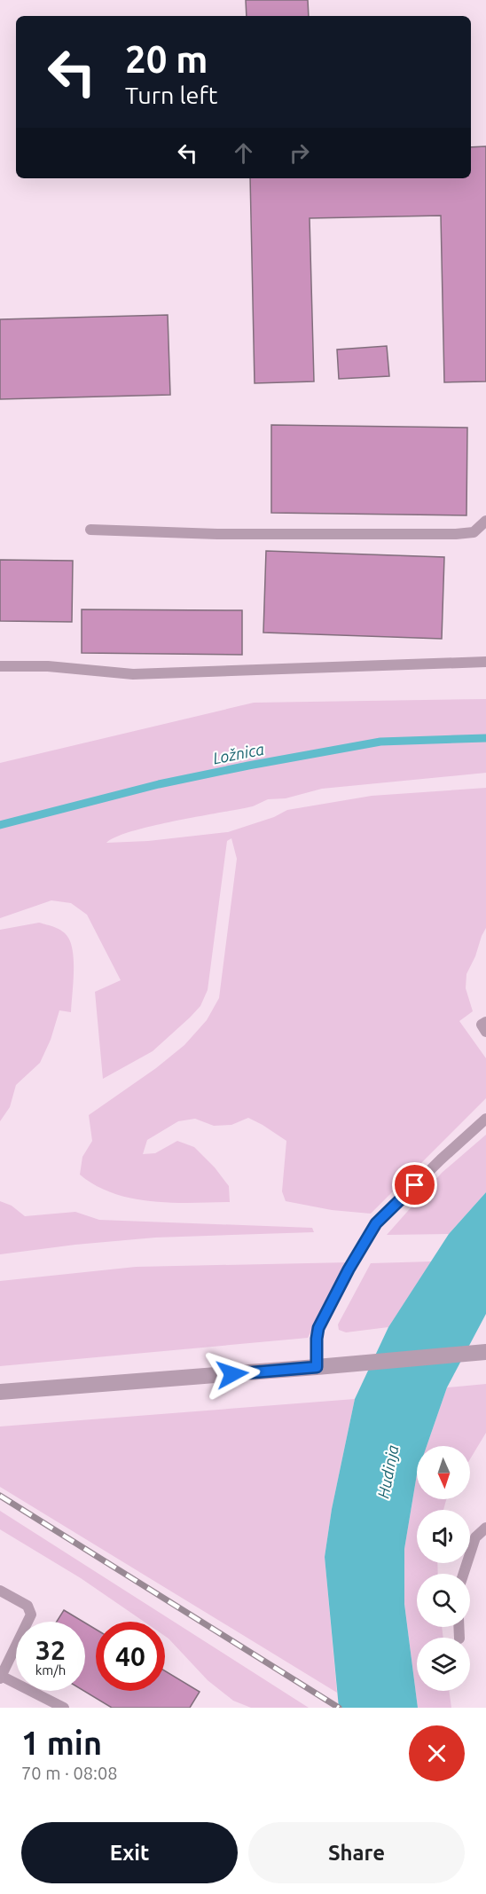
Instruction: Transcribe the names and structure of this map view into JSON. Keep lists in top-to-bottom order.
{
  "water": ["Ložnica", "Hudinja"],
  "north": "bottom",
  "page": {
    "turn": ["20 m", "Turn left"],
    "speed": "32 km/h",
    "limit": "40",
    "heading": ["1 min", "70 m · 08:08"],
    "buttons": ["Exit", "Share"]
  }
}
